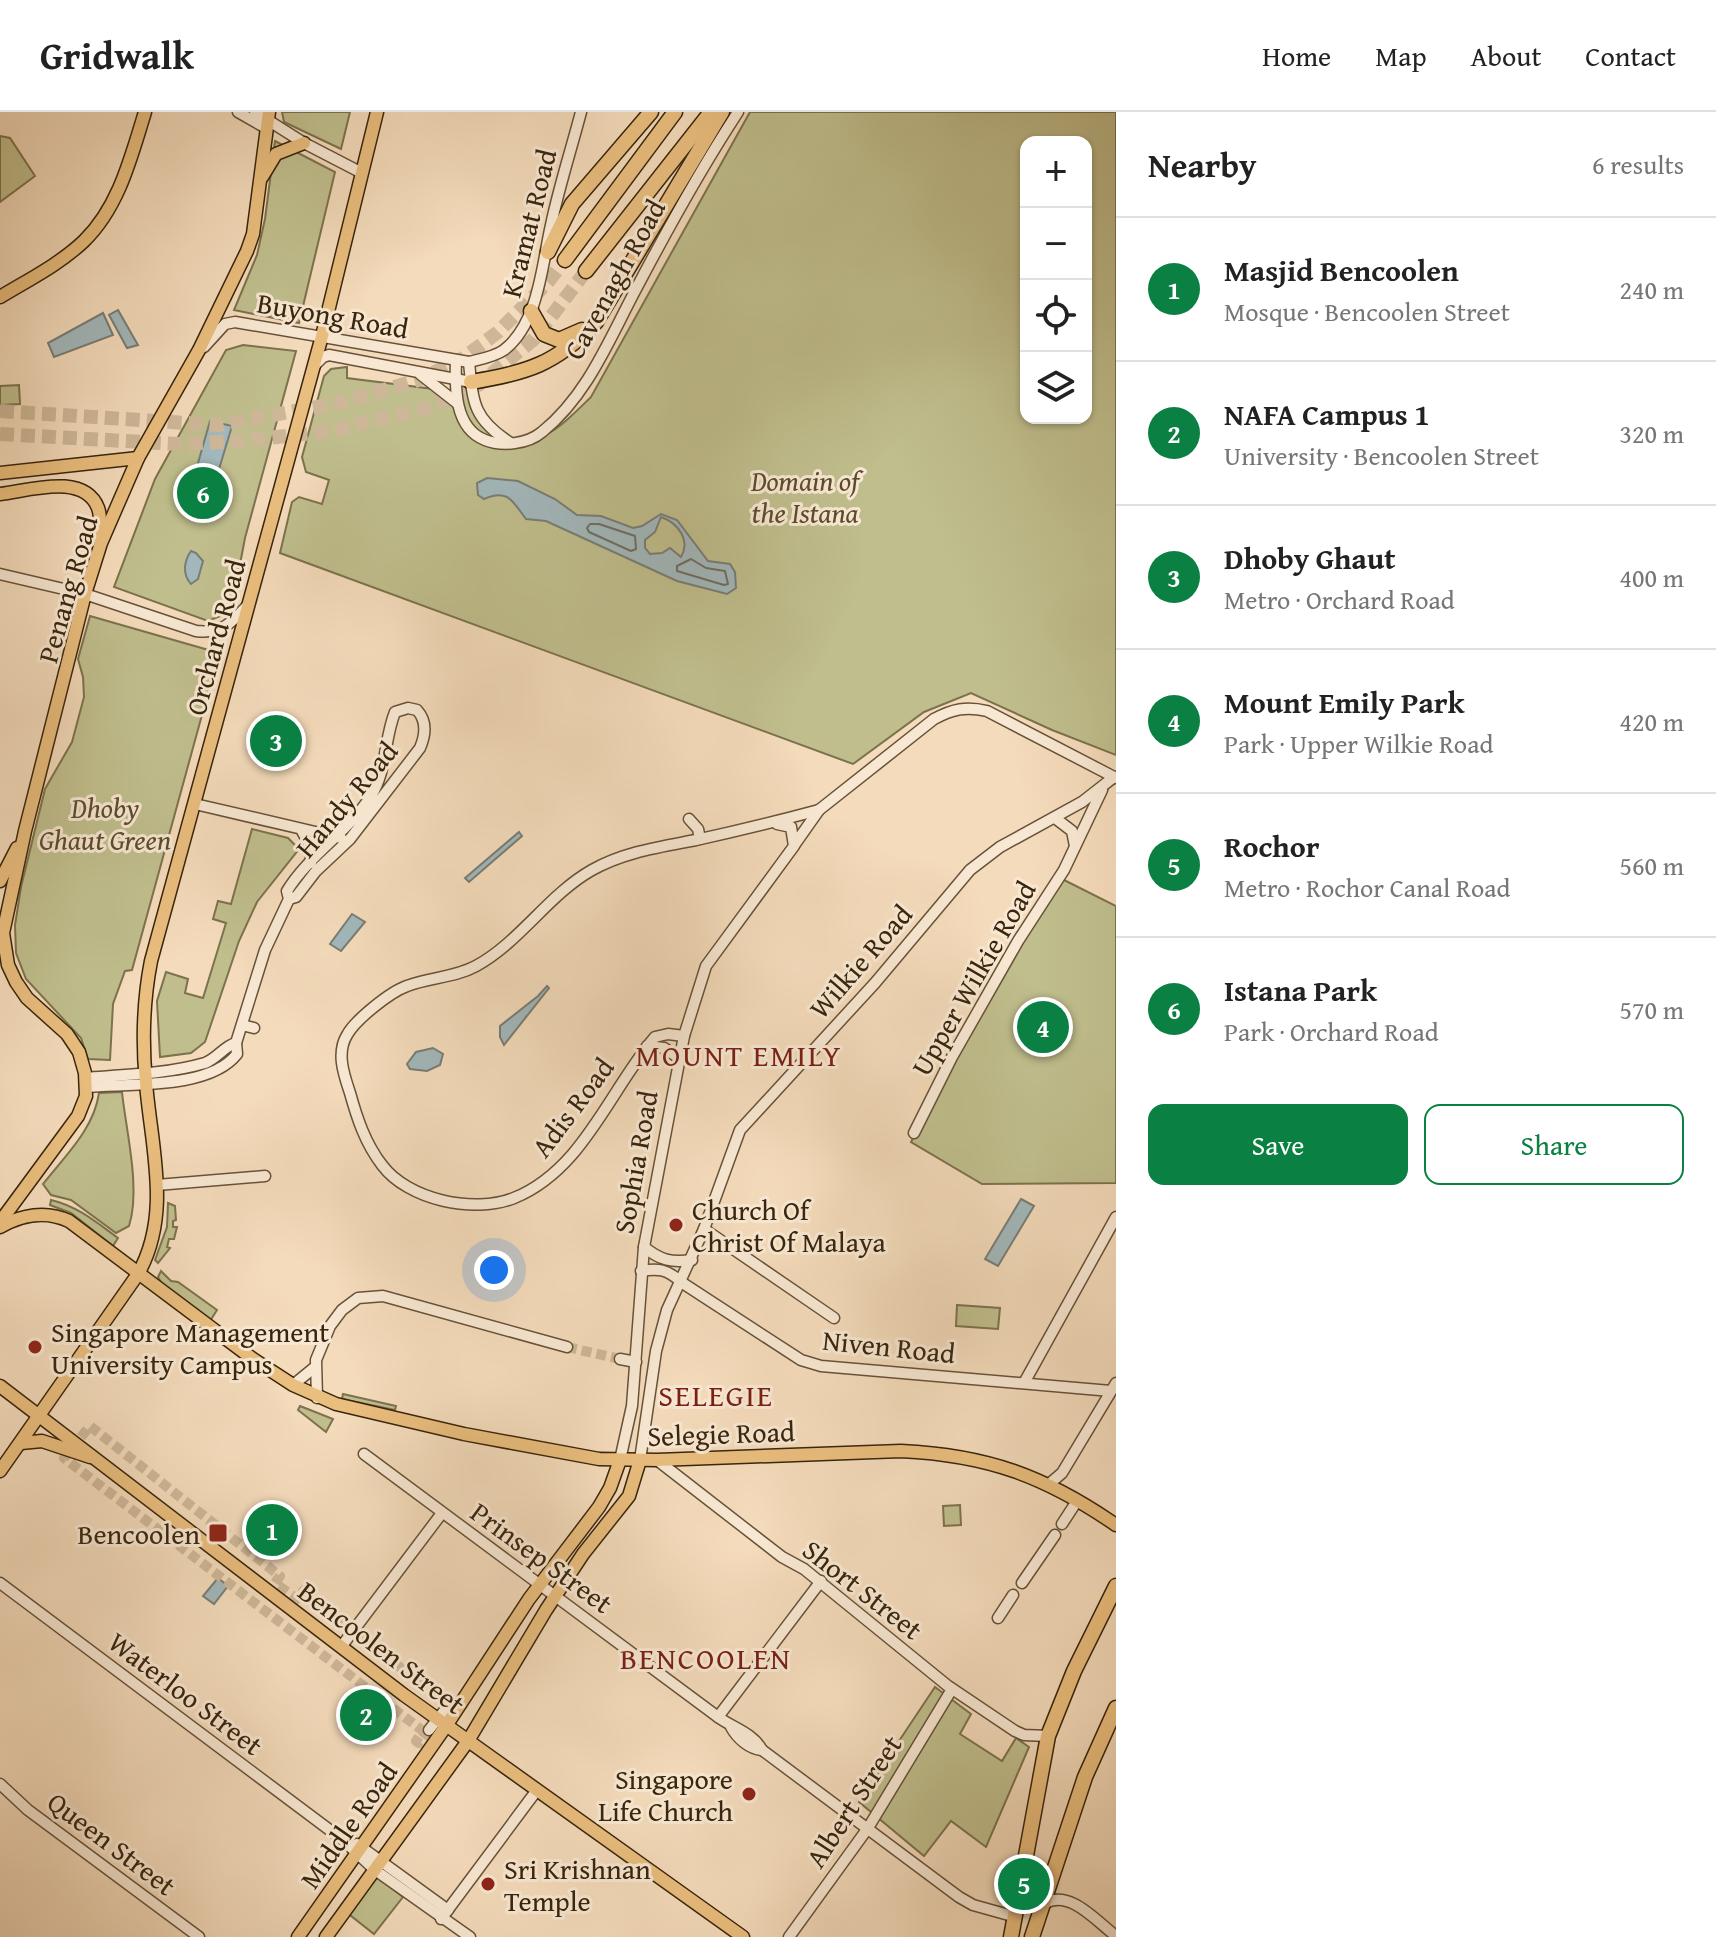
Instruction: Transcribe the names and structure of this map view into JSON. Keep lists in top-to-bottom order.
{
  "streets": {
    "main road": [
      "Penang Road",
      "Orchard Road",
      "Selegie Road",
      "Bencoolen Street",
      "Middle Road"
    ],
    "street": [
      "Kramat Road",
      "Cavenagh Road",
      "Buyong Road",
      "Handy Road",
      "Wilkie Road",
      "Upper Wilkie Road",
      "Adis Road",
      "Sophia Road",
      "Niven Road",
      "Prinsep Street",
      "Short Street",
      "Waterloo Street",
      "Albert Street",
      "Queen Street"
    ]
  },
  "crossings": [
    ["Kramat Road", "Buyong Road"],
    ["Buyong Road", "Penang Road"],
    ["Buyong Road", "Orchard Road"],
    ["Penang Road", "Handy Road"],
    ["Orchard Road", "Handy Road"],
    ["Orchard Road", "Bencoolen Street"],
    ["Wilkie Road", "Upper Wilkie Road"],
    ["Wilkie Road", "Sophia Road"],
    ["Wilkie Road", "Niven Road"],
    ["Wilkie Road", "Selegie Road"],
    ["Wilkie Road", "Middle Road"],
    ["Adis Road", "Sophia Road"],
    ["Sophia Road", "Niven Road"],
    ["Sophia Road", "Selegie Road"],
    ["Sophia Road", "Middle Road"],
    ["Selegie Road", "Short Street"],
    ["Selegie Road", "Middle Road"],
    ["Prinsep Street", "Albert Street"],
    ["Prinsep Street", "Middle Road"],
    ["Short Street", "Albert Street"],
    ["Bencoolen Street", "Middle Road"],
    ["Waterloo Street", "Middle Road"]
  ],
  "districts": ["MOUNT EMILY", "SELEGIE", "BENCOOLEN"],
  "parks": ["Domain of the Istana", "Dhoby Ghaut Green"],
  "places": {
    "other": [
      "Church Of Christ Of Malaya",
      "Singapore Management University Campus",
      "Singapore Life Church",
      "Sri Krishnan Temple"
    ],
    "transit": ["Bencoolen"]
  },
  "page": {
    "header": "Gridwalk",
    "nav": [
      "Home",
      "Map",
      "About",
      "Contact"
    ],
    "heading": ["Nearby", "6 results"],
    "map_buttons": ["+", "−"],
    "list": [
      {
        "mark": "1",
        "name": "Masjid Bencoolen",
        "note": "Mosque · Bencoolen Street",
        "value": "240 m"
      },
      {
        "mark": "2",
        "name": "NAFA Campus 1",
        "note": "University · Bencoolen Street",
        "value": "320 m"
      },
      {
        "mark": "3",
        "name": "Dhoby Ghaut",
        "note": "Metro · Orchard Road",
        "value": "400 m"
      },
      {
        "mark": "4",
        "name": "Mount Emily Park",
        "note": "Park · Upper Wilkie Road",
        "value": "420 m"
      },
      {
        "mark": "5",
        "name": "Rochor",
        "note": "Metro · Rochor Canal Road",
        "value": "560 m"
      },
      {
        "mark": "6",
        "name": "Istana Park",
        "note": "Park · Orchard Road",
        "value": "570 m"
      }
    ],
    "pins": [
      "6",
      "3",
      "4",
      "1",
      "2",
      "5"
    ],
    "buttons": ["Save", "Share"]
  }
}
